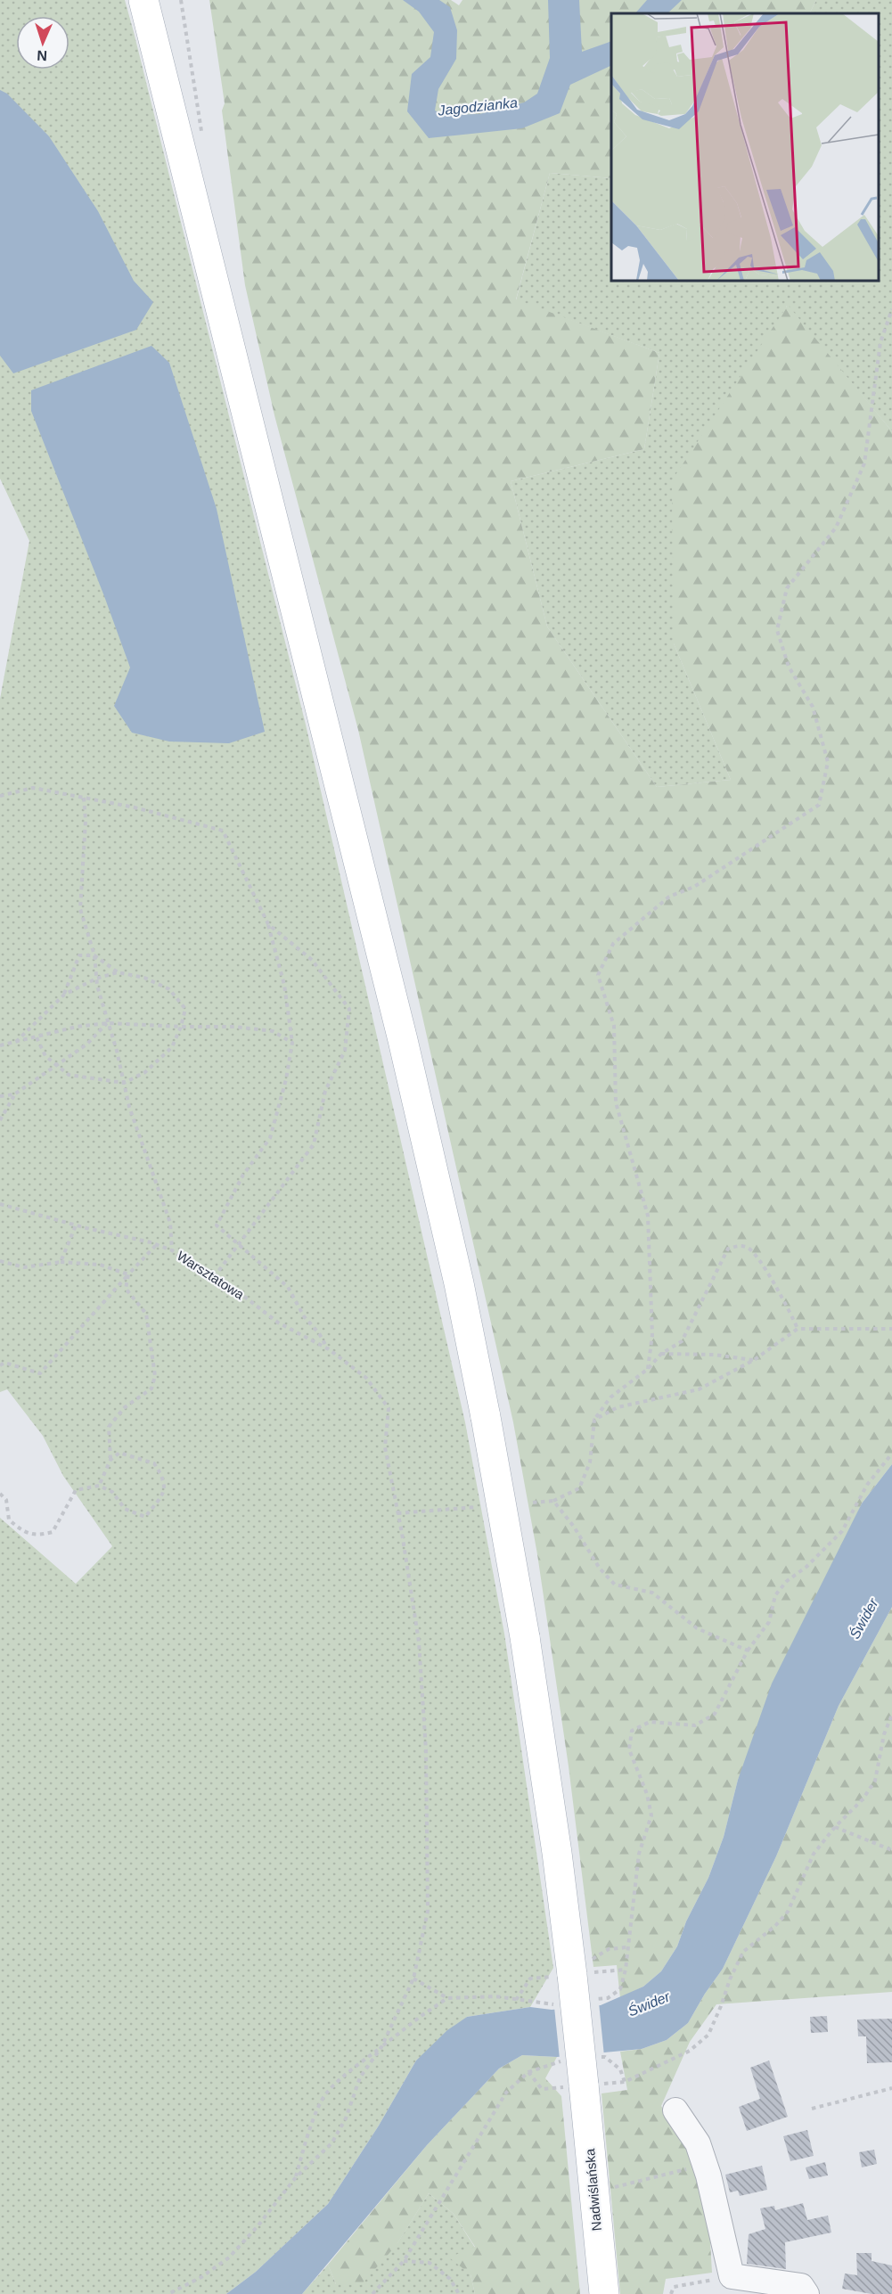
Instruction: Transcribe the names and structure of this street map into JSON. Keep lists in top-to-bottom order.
{
  "streets": {
    "main road": ["Nadwiślańska"],
    "path": ["Warsztatowa"]
  },
  "water": ["Jagodzianka", "Świder"],
  "north": "bottom"
}
